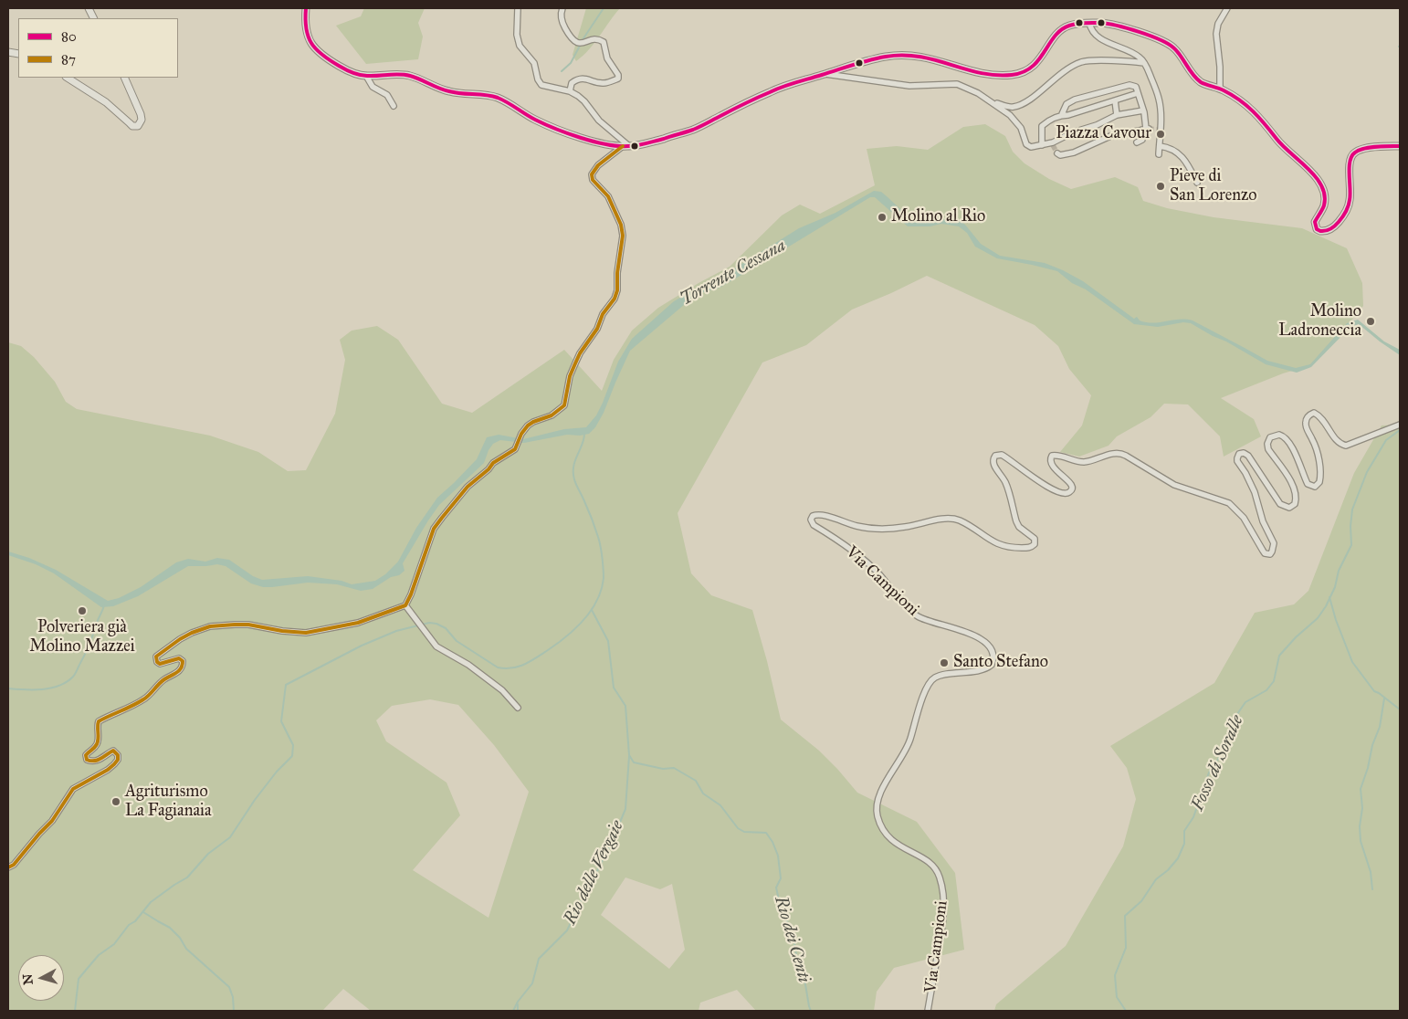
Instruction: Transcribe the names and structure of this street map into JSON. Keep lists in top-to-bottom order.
{
  "streets": {
    "street": ["Via Campioni"]
  },
  "water": [
    "Torrente Cessana",
    "Fosso di Soralle",
    "Rio delle Vergaie",
    "Rio dei Centi"
  ],
  "places": [
    "Piazza Cavour",
    "Pieve di San Lorenzo",
    "Molino al Rio",
    "Molino Ladroneccia",
    "Polveriera già Molino Mazzei",
    "Santo Stefano",
    "Agriturismo La Fagianaia"
  ],
  "lines": ["transit line 80", "transit line 87"],
  "legend": ["80", "87"],
  "north": "left"
}
